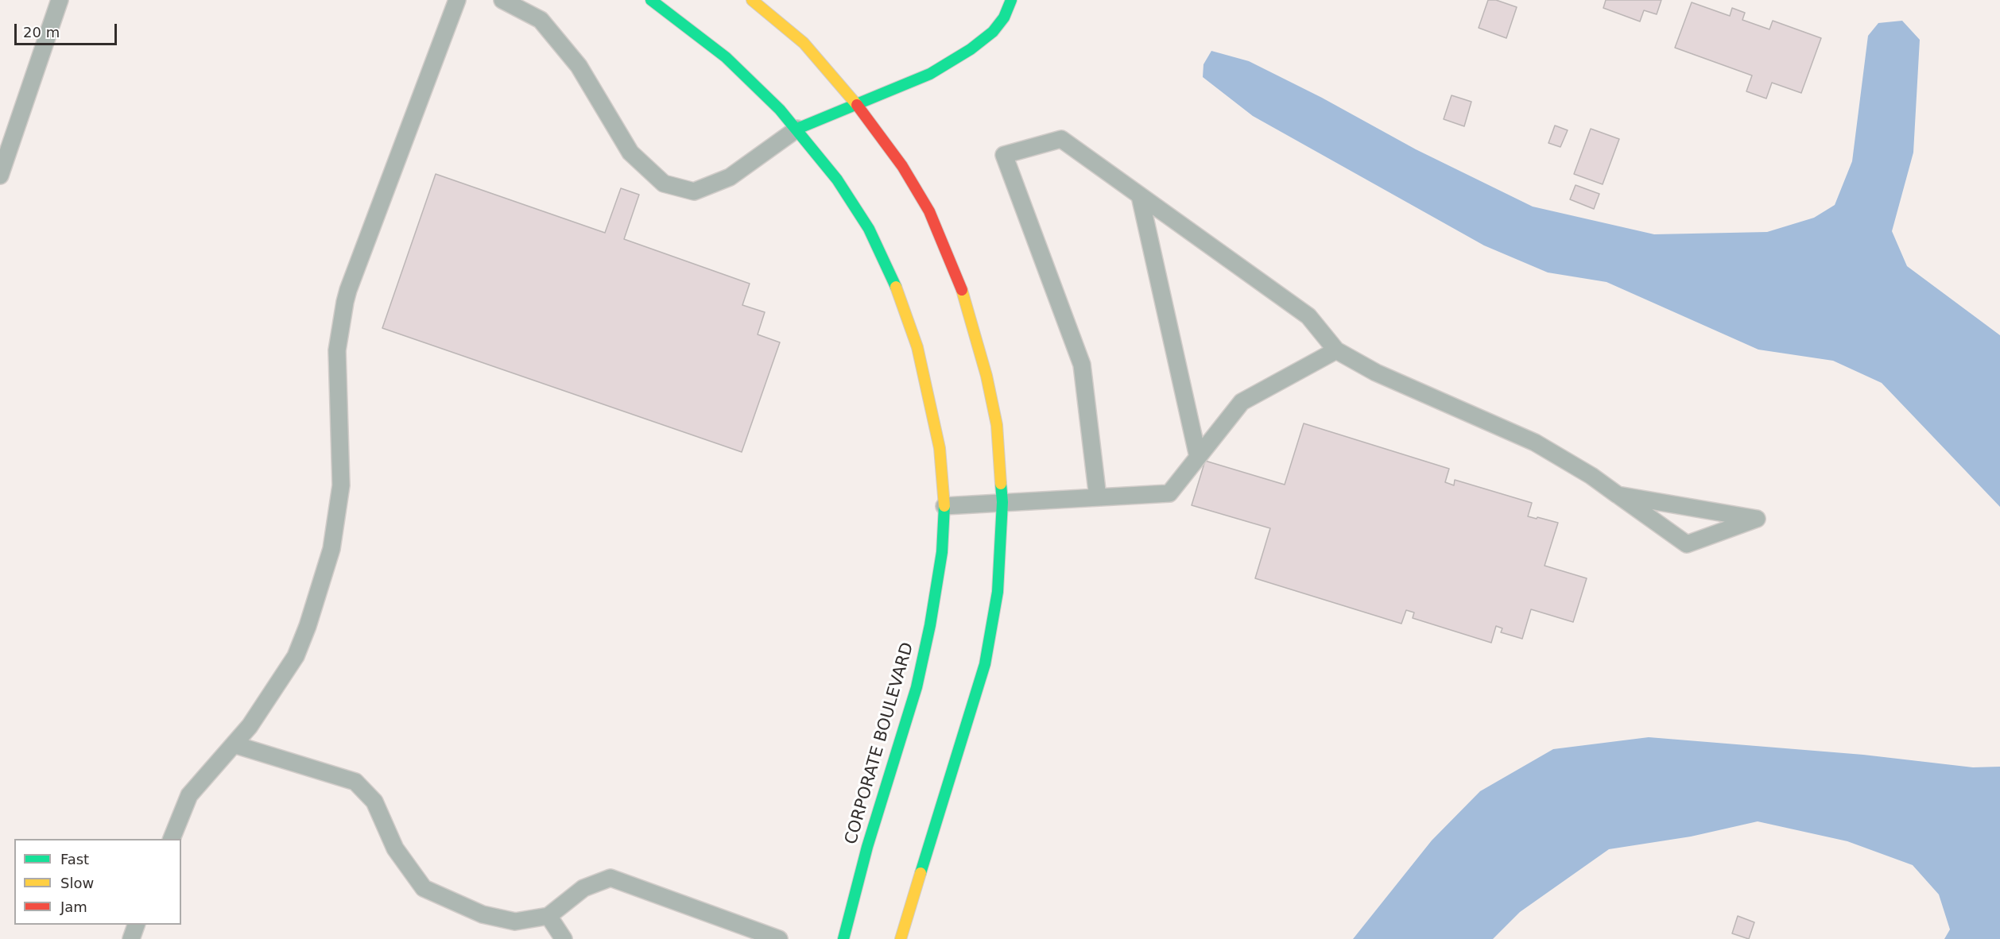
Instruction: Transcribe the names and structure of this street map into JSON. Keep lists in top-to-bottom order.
{
  "streets": {
    "street": ["CORPORATE BOULEVARD"]
  },
  "legend": ["Fast", "Slow", "Jam"],
  "scale_bar": "20 m"
}
